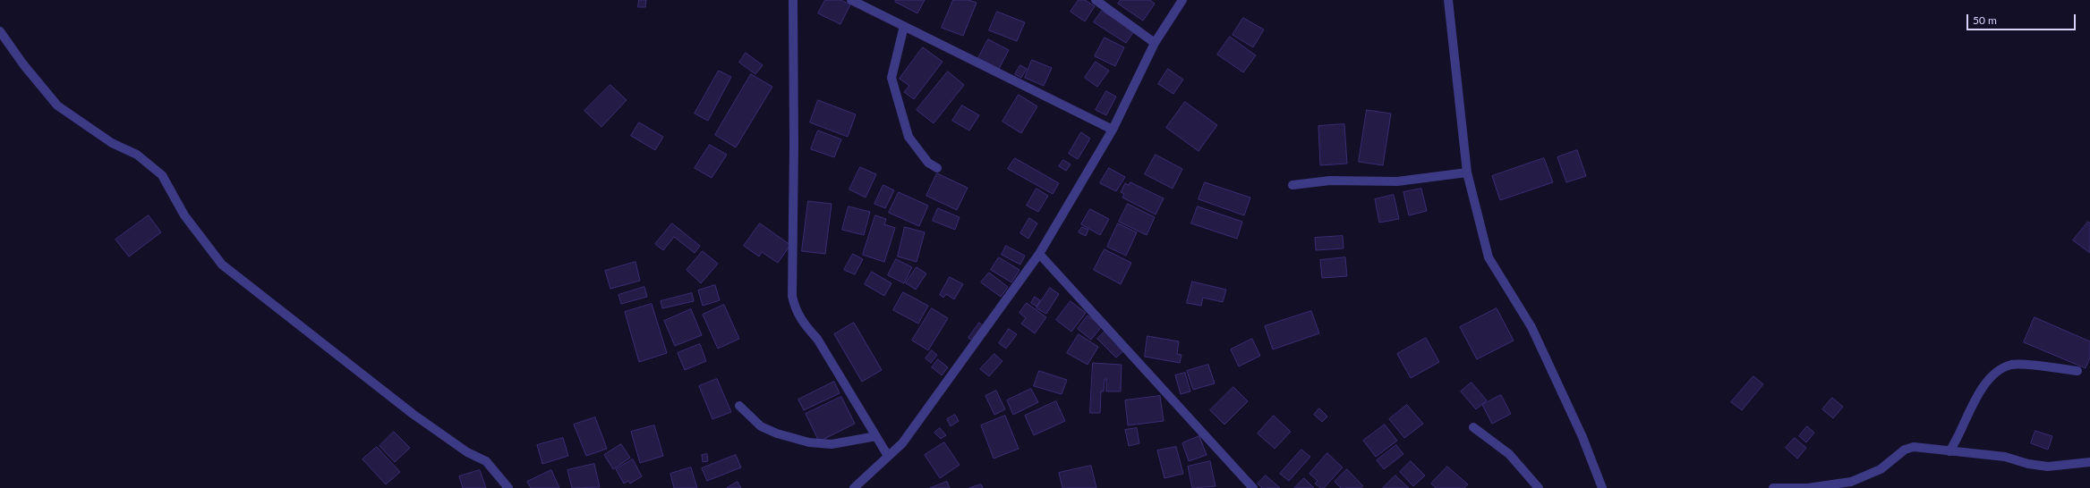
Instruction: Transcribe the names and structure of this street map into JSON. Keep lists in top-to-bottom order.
{
  "scale_bar": "50 m"
}
